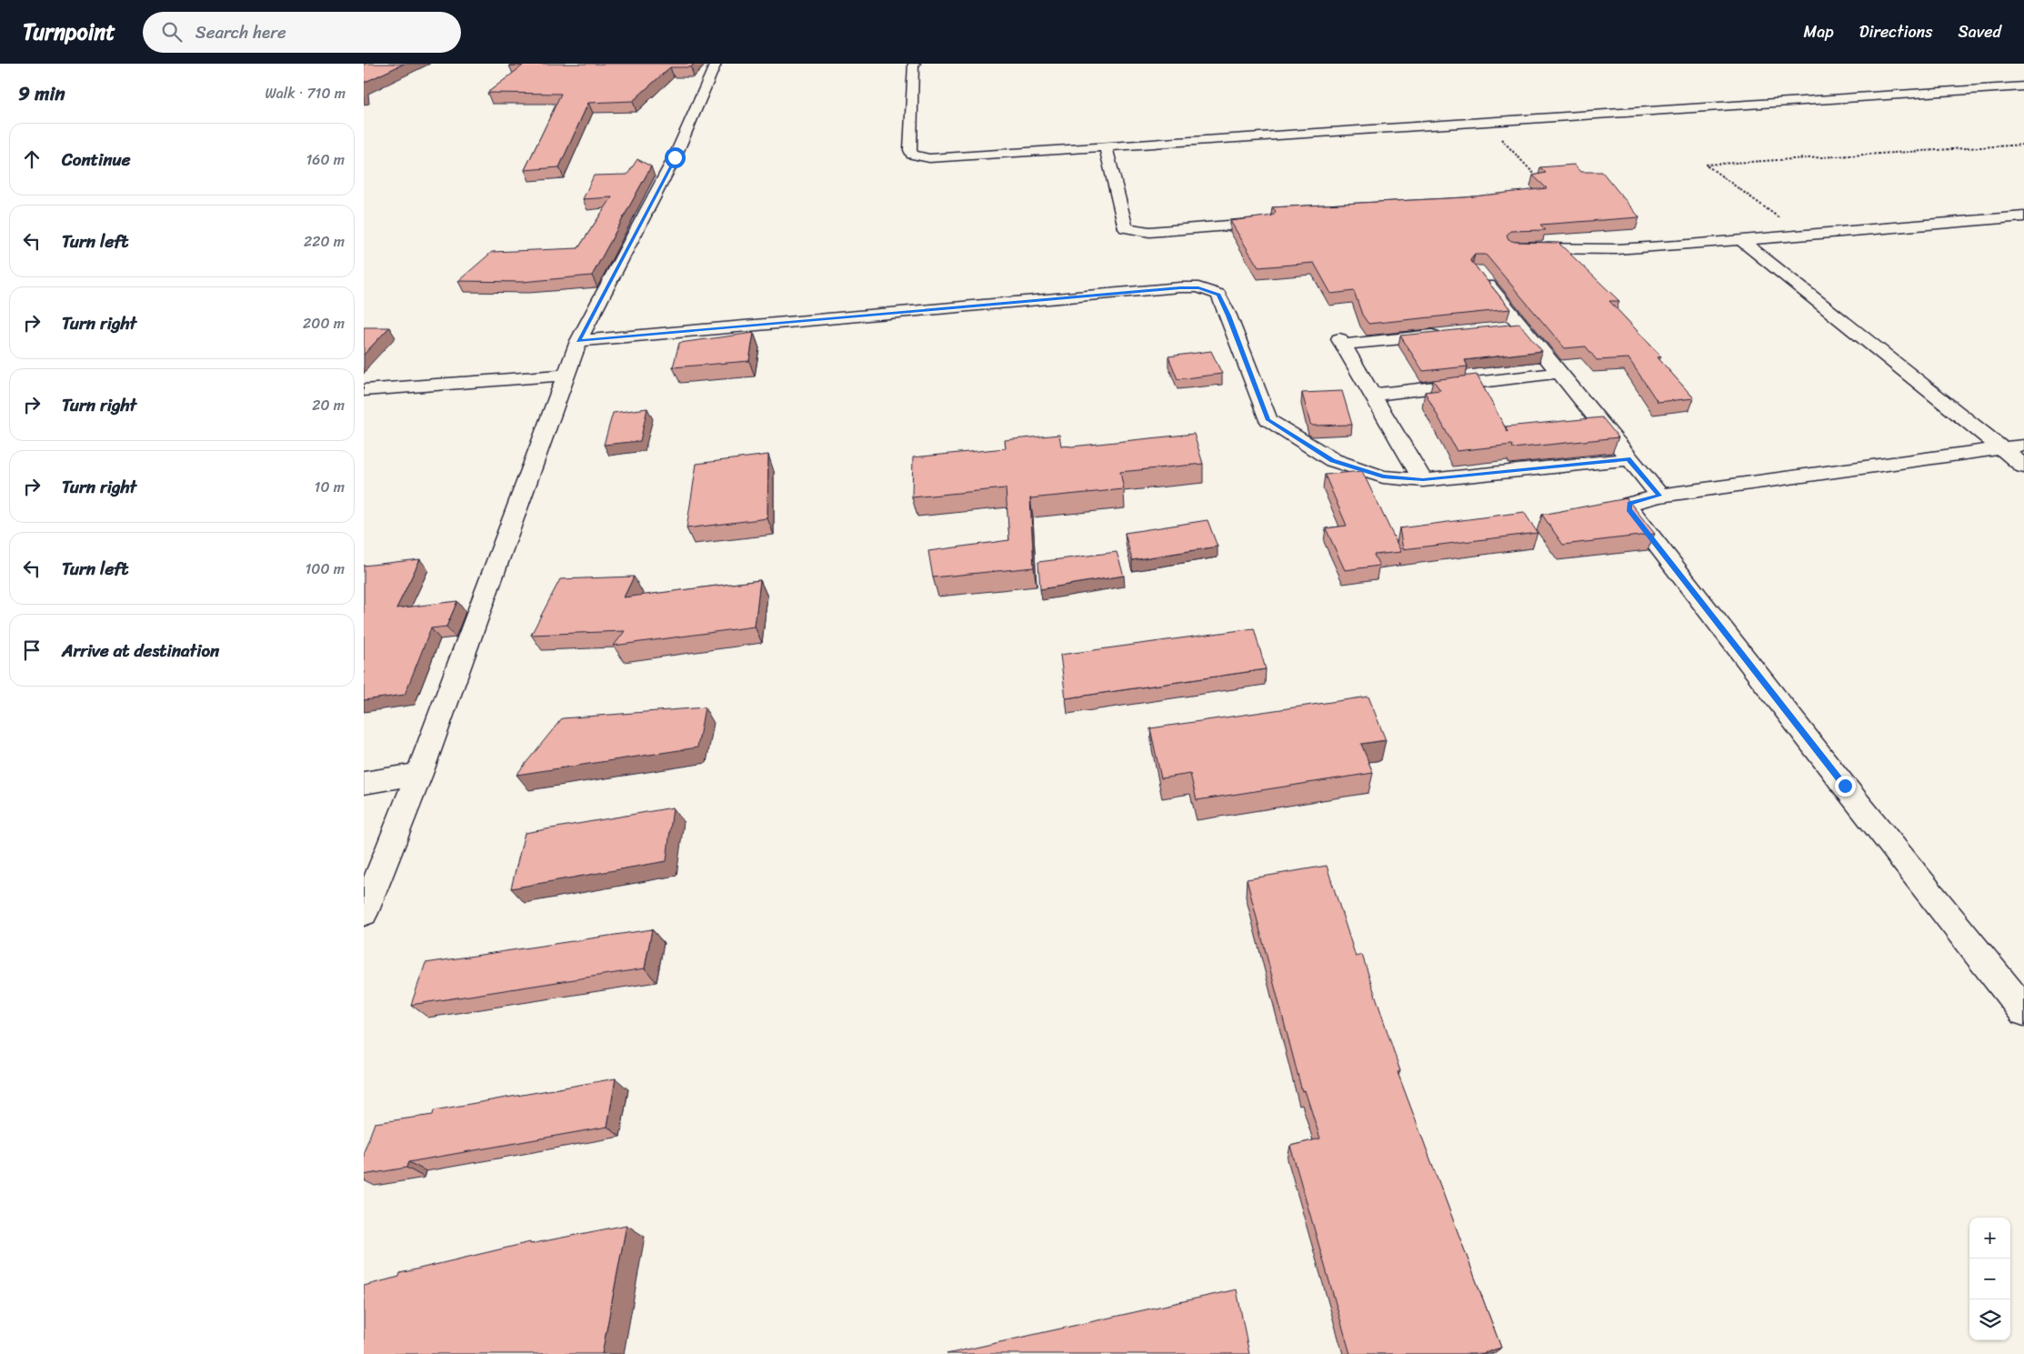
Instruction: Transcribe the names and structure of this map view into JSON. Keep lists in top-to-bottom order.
{
  "page": {
    "header": "Turnpoint",
    "search": "Search here",
    "nav": ["Map", "Directions", "Saved"],
    "heading": ["9 min", "Walk · 710 m"],
    "list": [
      ["Continue", "160 m"],
      ["Turn left", "220 m"],
      ["Turn right", "200 m"],
      ["Turn right", "20 m"],
      ["Turn right", "10 m"],
      ["Turn left", "100 m"],
      "Arrive at destination"
    ],
    "map_buttons": ["+", "−"]
  }
}
